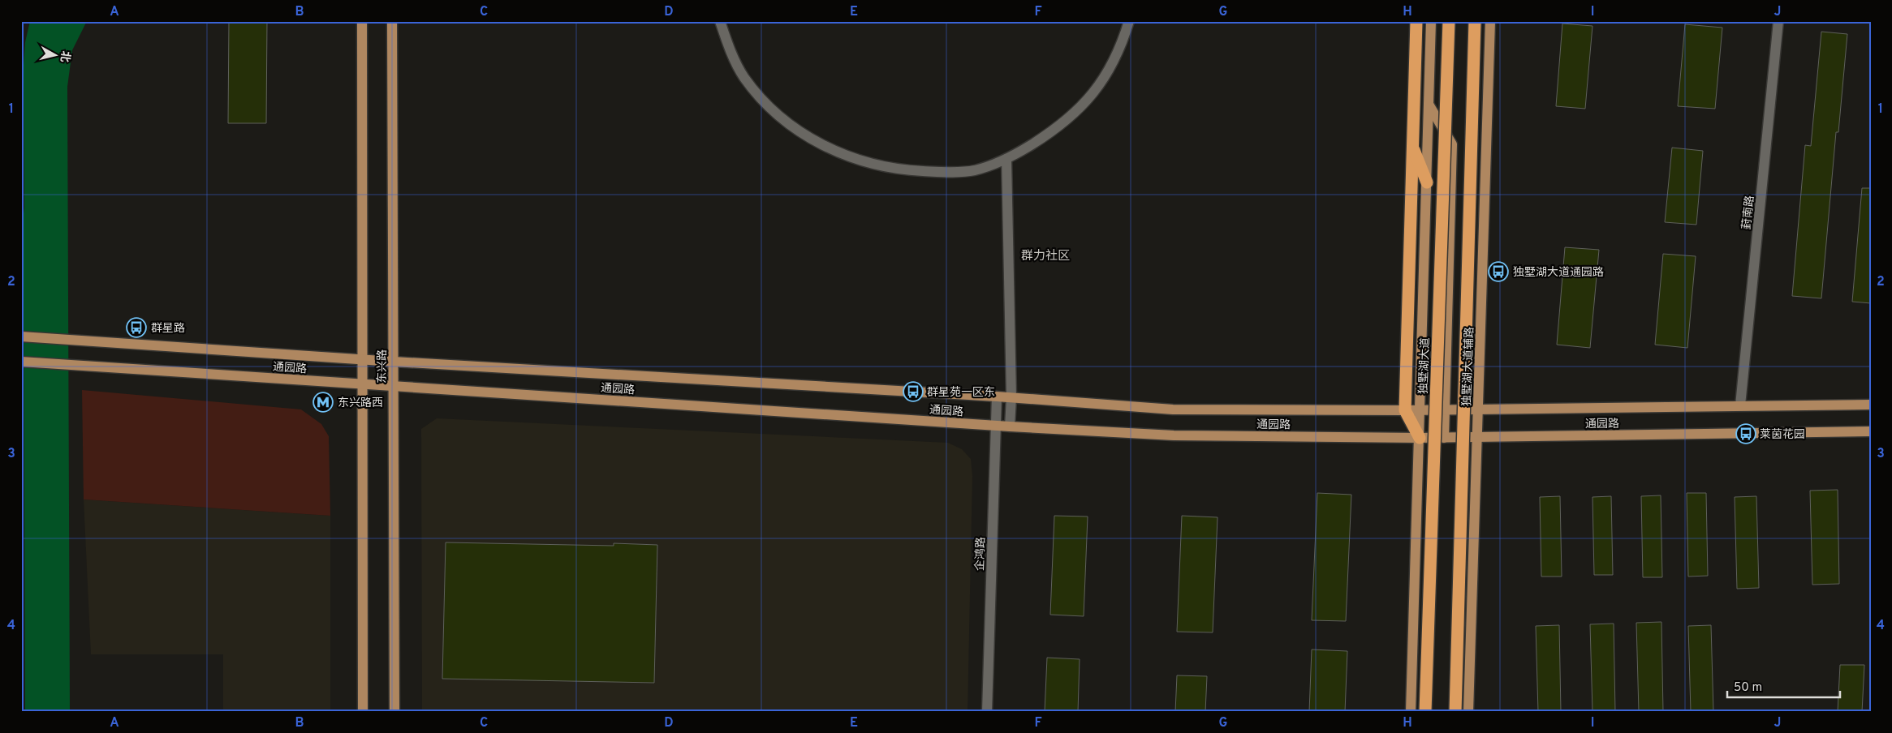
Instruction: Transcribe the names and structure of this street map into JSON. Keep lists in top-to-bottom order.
{
  "streets": {
    "highway": ["独墅湖大道"],
    "main road": ["东兴路", "独墅湖大道辅路", "通园路"],
    "street": ["葑南路", "企鸿路"]
  },
  "crossings": [
    ["葑南路", "通园路"],
    ["东兴路", "通园路"],
    ["独墅湖大道辅路", "通园路"],
    ["通园路", "企鸿路"]
  ],
  "districts": ["群力社区"],
  "places": {
    "bus stop": [
      "独墅湖大道通园路",
      "群星路",
      "群星苑一区东",
      "莱茵花园"
    ],
    "metro station": ["东兴路西"]
  },
  "scale_bar": "50 m",
  "north": "right",
  "grid": {
    "columns": [
      "A",
      "B",
      "C",
      "D",
      "E",
      "F",
      "G",
      "H",
      "I",
      "J"
    ],
    "rows": [
      "1",
      "2",
      "3",
      "4"
    ]
  }
}
